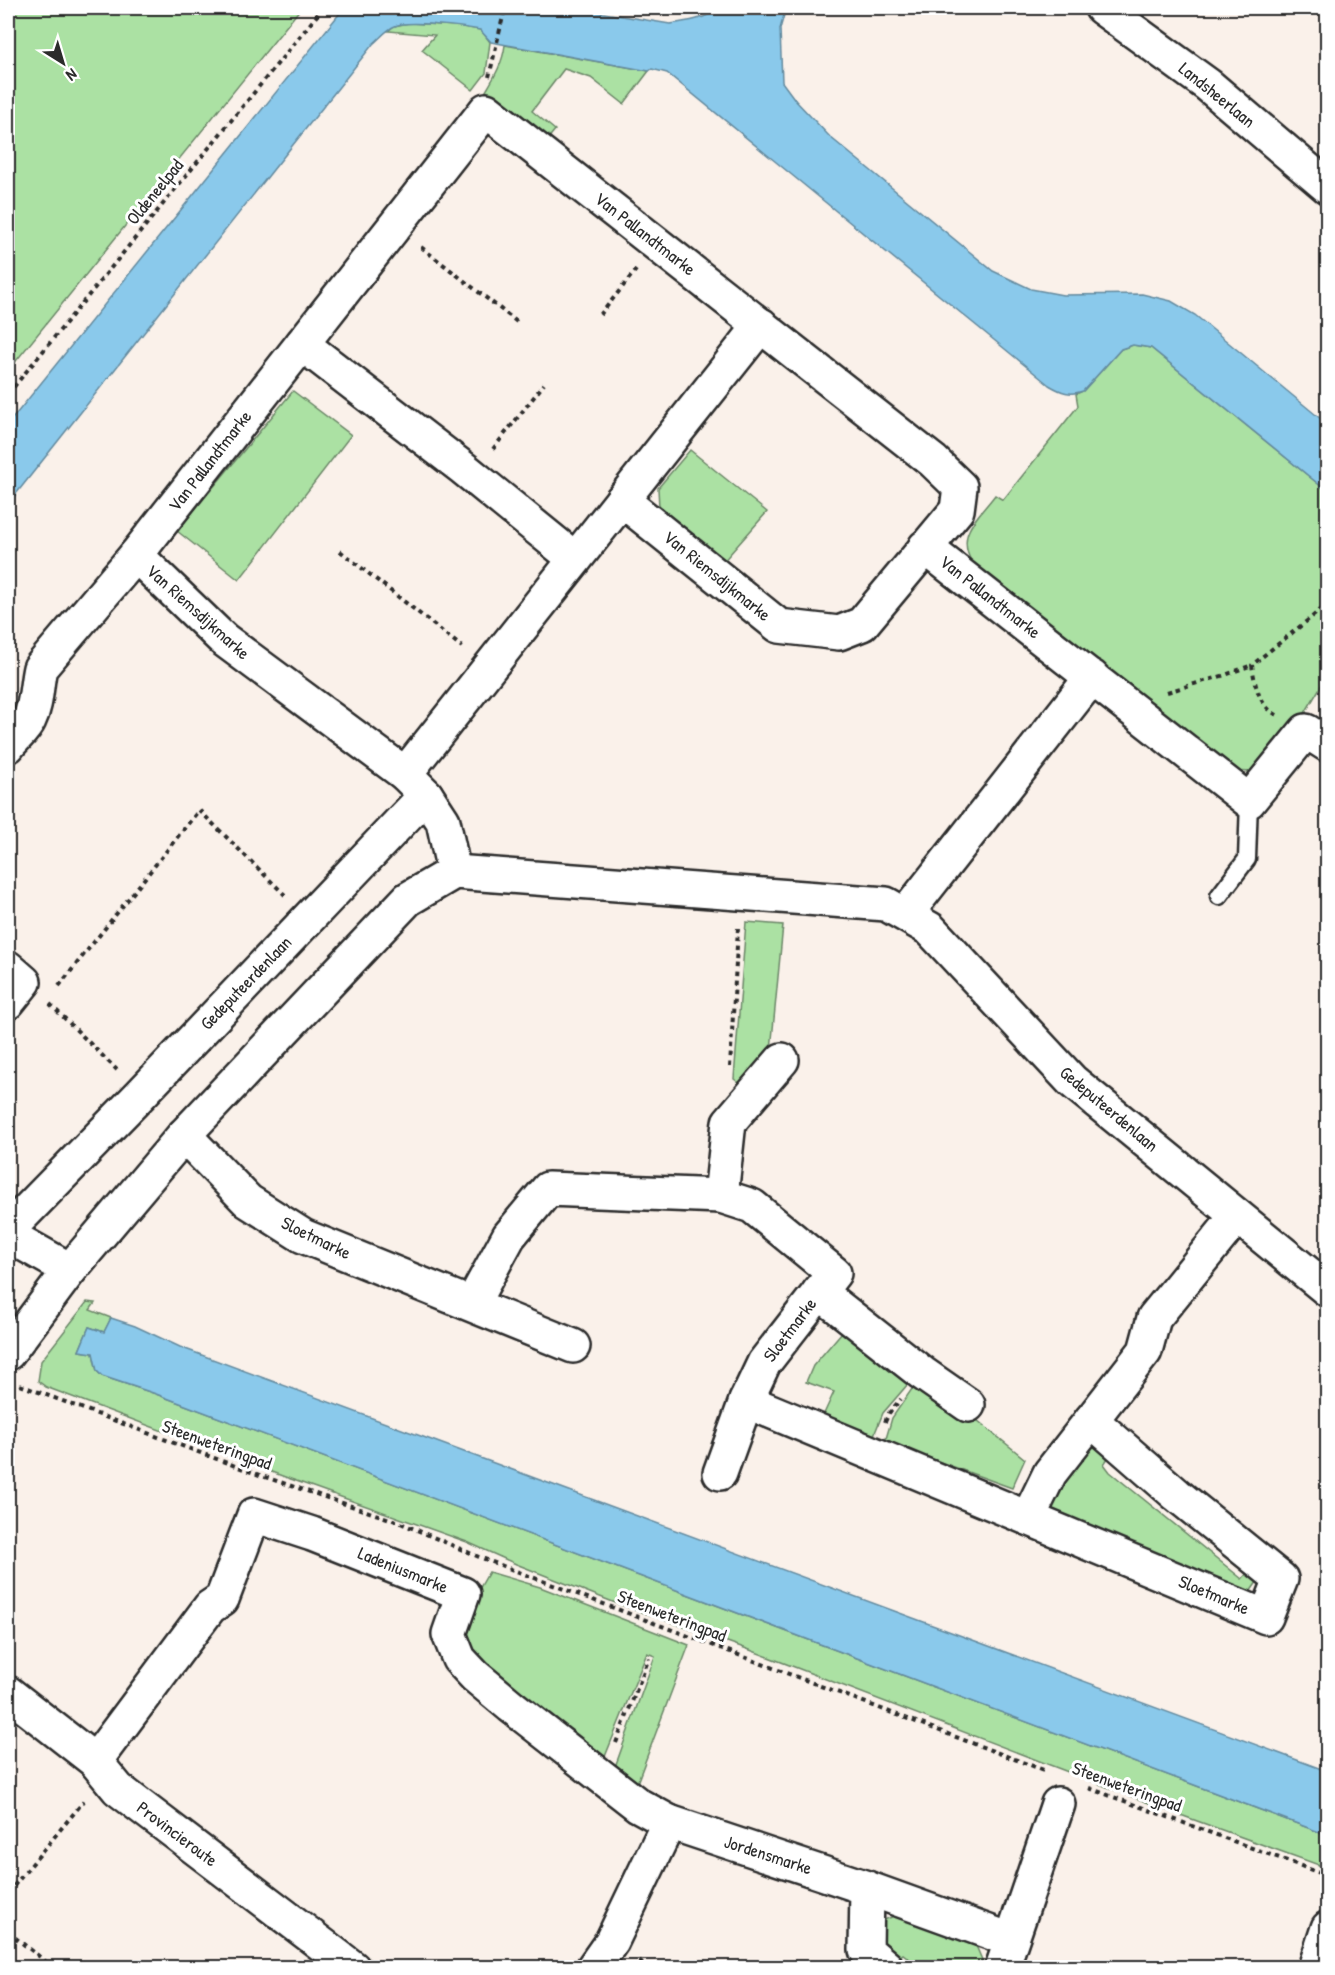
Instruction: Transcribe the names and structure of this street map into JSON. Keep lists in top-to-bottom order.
{
  "streets": {
    "street": [
      "Landsheerlaan",
      "Van Pallandtmarke",
      "Van Riemsdijkmarke",
      "Gedeputeerdenlaan",
      "Sloetmarke",
      "Ladeniusmarke",
      "Provincieroute",
      "Jordensmarke"
    ],
    "path": ["Oldeneelpad", "Steenweteringpad"]
  },
  "crossings": [
    ["Van Pallandtmarke", "Van Riemsdijkmarke"],
    ["Van Riemsdijkmarke", "Gedeputeerdenlaan"],
    ["Steenweteringpad", "Jordensmarke"],
    ["Ladeniusmarke", "Provincieroute"],
    ["Ladeniusmarke", "Jordensmarke"]
  ],
  "north": "bottom right"
}
